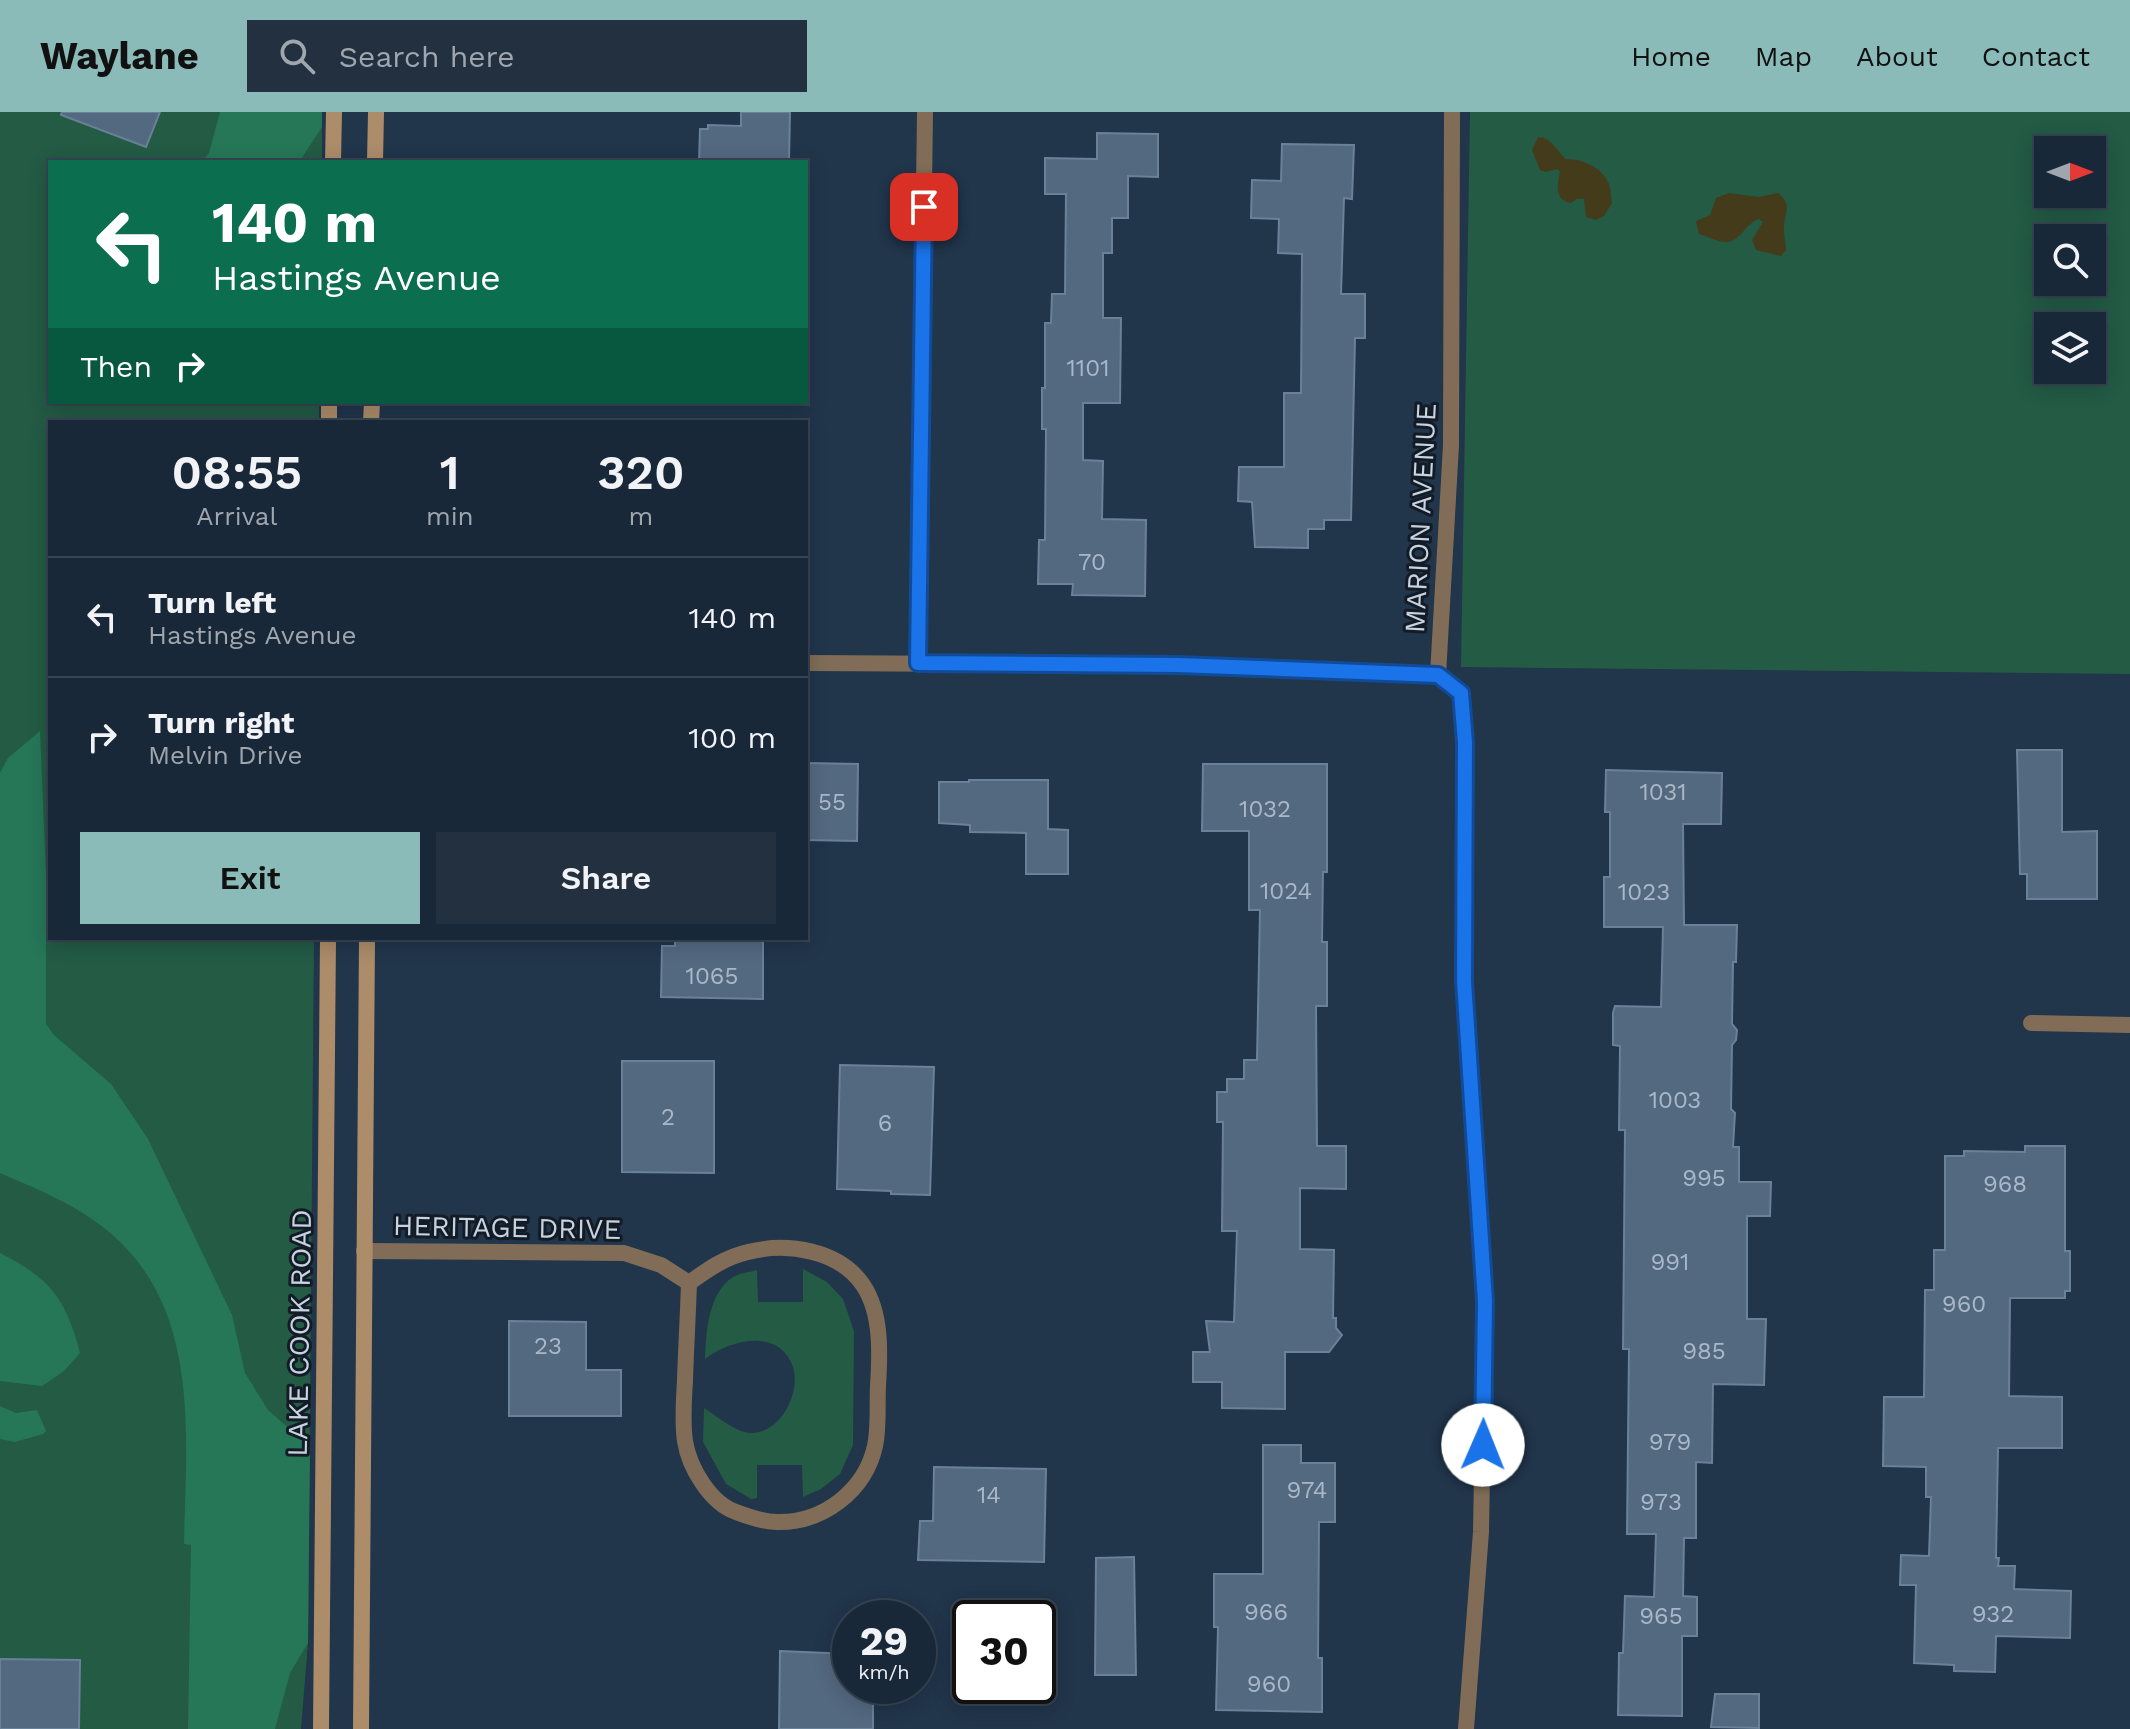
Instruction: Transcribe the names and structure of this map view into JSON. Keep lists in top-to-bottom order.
{
  "streets": {
    "main road": ["LAKE COOK ROAD"],
    "street": ["MARION AVENUE", "HERITAGE DRIVE"]
  },
  "house_numbers": [
    "1101",
    "70",
    "1031",
    "55",
    "1032",
    "1024",
    "1023",
    "1065",
    "1003",
    "2",
    "6",
    "995",
    "968",
    "991",
    "960",
    "23",
    "985",
    "979",
    "974",
    "14",
    "973",
    "966",
    "932",
    "965",
    "960"
  ],
  "north": "right",
  "page": {
    "header": "Waylane",
    "search": "Search here",
    "nav": [
      "Home",
      "Map",
      "About",
      "Contact"
    ],
    "turn": ["140 m", "Hastings Avenue"],
    "then": "Then",
    "eta": [
      "08:55",
      "Arrival",
      "1",
      "min",
      "320",
      "m"
    ],
    "list": [
      {
        "name": "Turn left",
        "note": "Hastings Avenue",
        "value": "140 m"
      },
      {
        "name": "Turn right",
        "note": "Melvin Drive",
        "value": "100 m"
      }
    ],
    "buttons": ["Exit", "Share"],
    "speed": "29 km/h",
    "limit": "30"
  }
}
